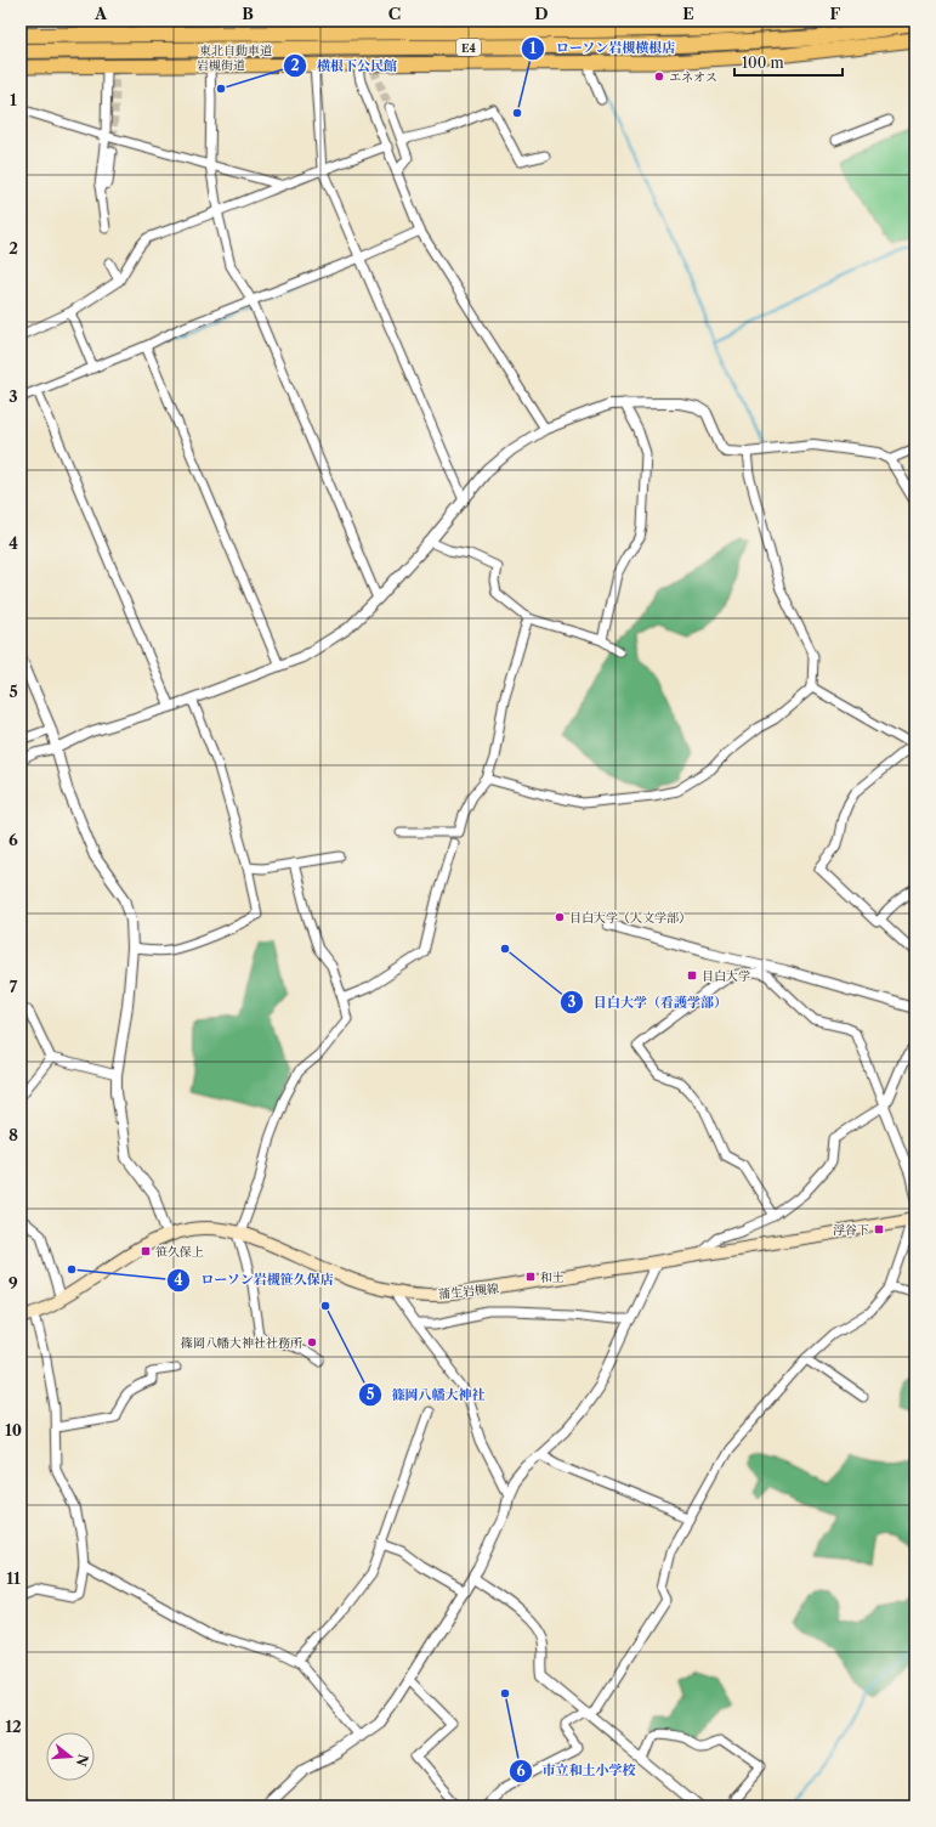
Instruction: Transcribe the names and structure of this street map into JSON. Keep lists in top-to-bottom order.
{
  "streets": {
    "highway": ["E4", "東北自動車道", "岩槻街道"],
    "main road": ["蒲生岩槻線"]
  },
  "places": {
    "other": [
      "エネオス",
      "横根下公民館",
      "ローソン岩槻横根店",
      "目白大学（人文学部）",
      "目白大学（看護学部）",
      "ローソン岩槻笹久保店",
      "篠岡八幡大神社",
      "篠岡八幡大神社社務所",
      "市立和土小学校"
    ],
    "transit": [
      "目白大学",
      "浮谷下",
      "笹久保上",
      "和土"
    ]
  },
  "scale_bar": "100 m",
  "north": "right",
  "grid": {
    "columns": [
      "A",
      "B",
      "C",
      "D",
      "E",
      "F"
    ],
    "rows": [
      "1",
      "2",
      "3",
      "4",
      "5",
      "6",
      "7",
      "8",
      "9",
      "10",
      "11",
      "12"
    ]
  }
}
